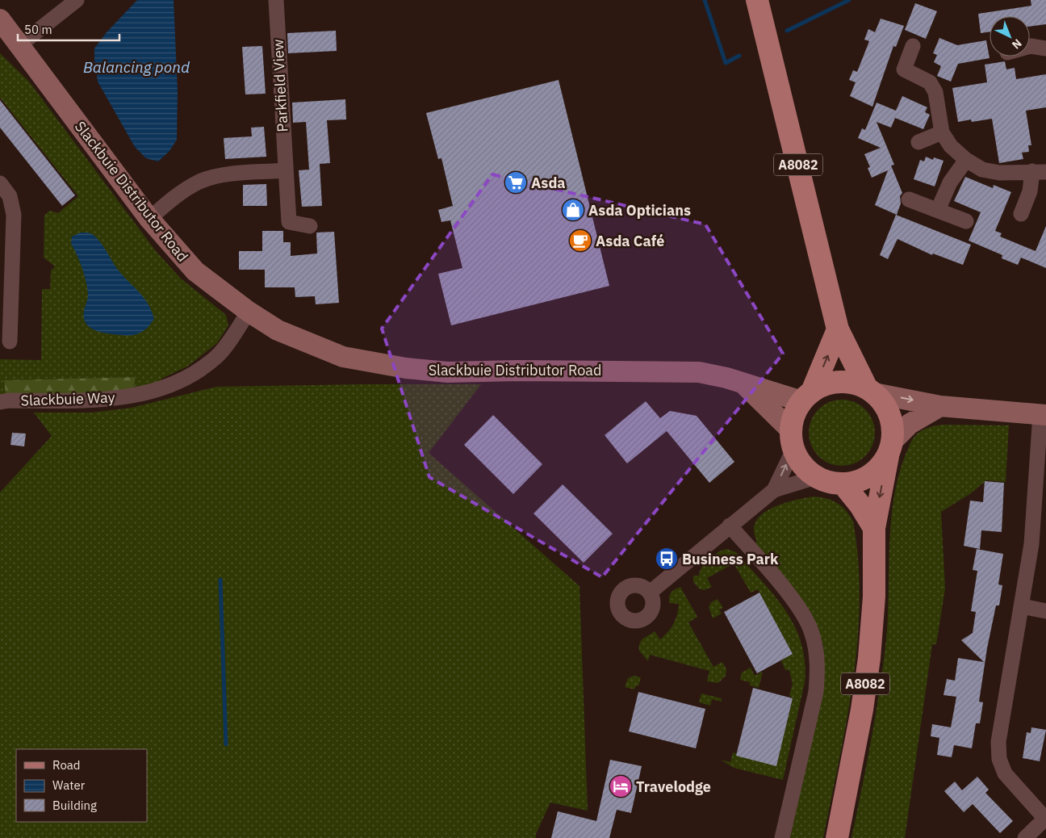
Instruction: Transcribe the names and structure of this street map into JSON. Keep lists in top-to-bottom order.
{
  "streets": {
    "main road": ["A8082"],
    "street": ["Parkfield View", "Slackbuie Distributor Road", "Slackbuie Way"]
  },
  "crossings": [
    ["A8082", "Slackbuie Distributor Road"],
    ["Slackbuie Distributor Road", "Slackbuie Way"]
  ],
  "water": ["Balancing pond"],
  "places": {
    "supermarket": ["Asda"],
    "shop": ["Asda Opticians"],
    "cafe": ["Asda Café"],
    "bus stop": ["Business Park"],
    "hotel": ["Travelodge"]
  },
  "legend": ["Road", "Water", "Building"],
  "scale_bar": "50 m",
  "north": "bottom right"
}
